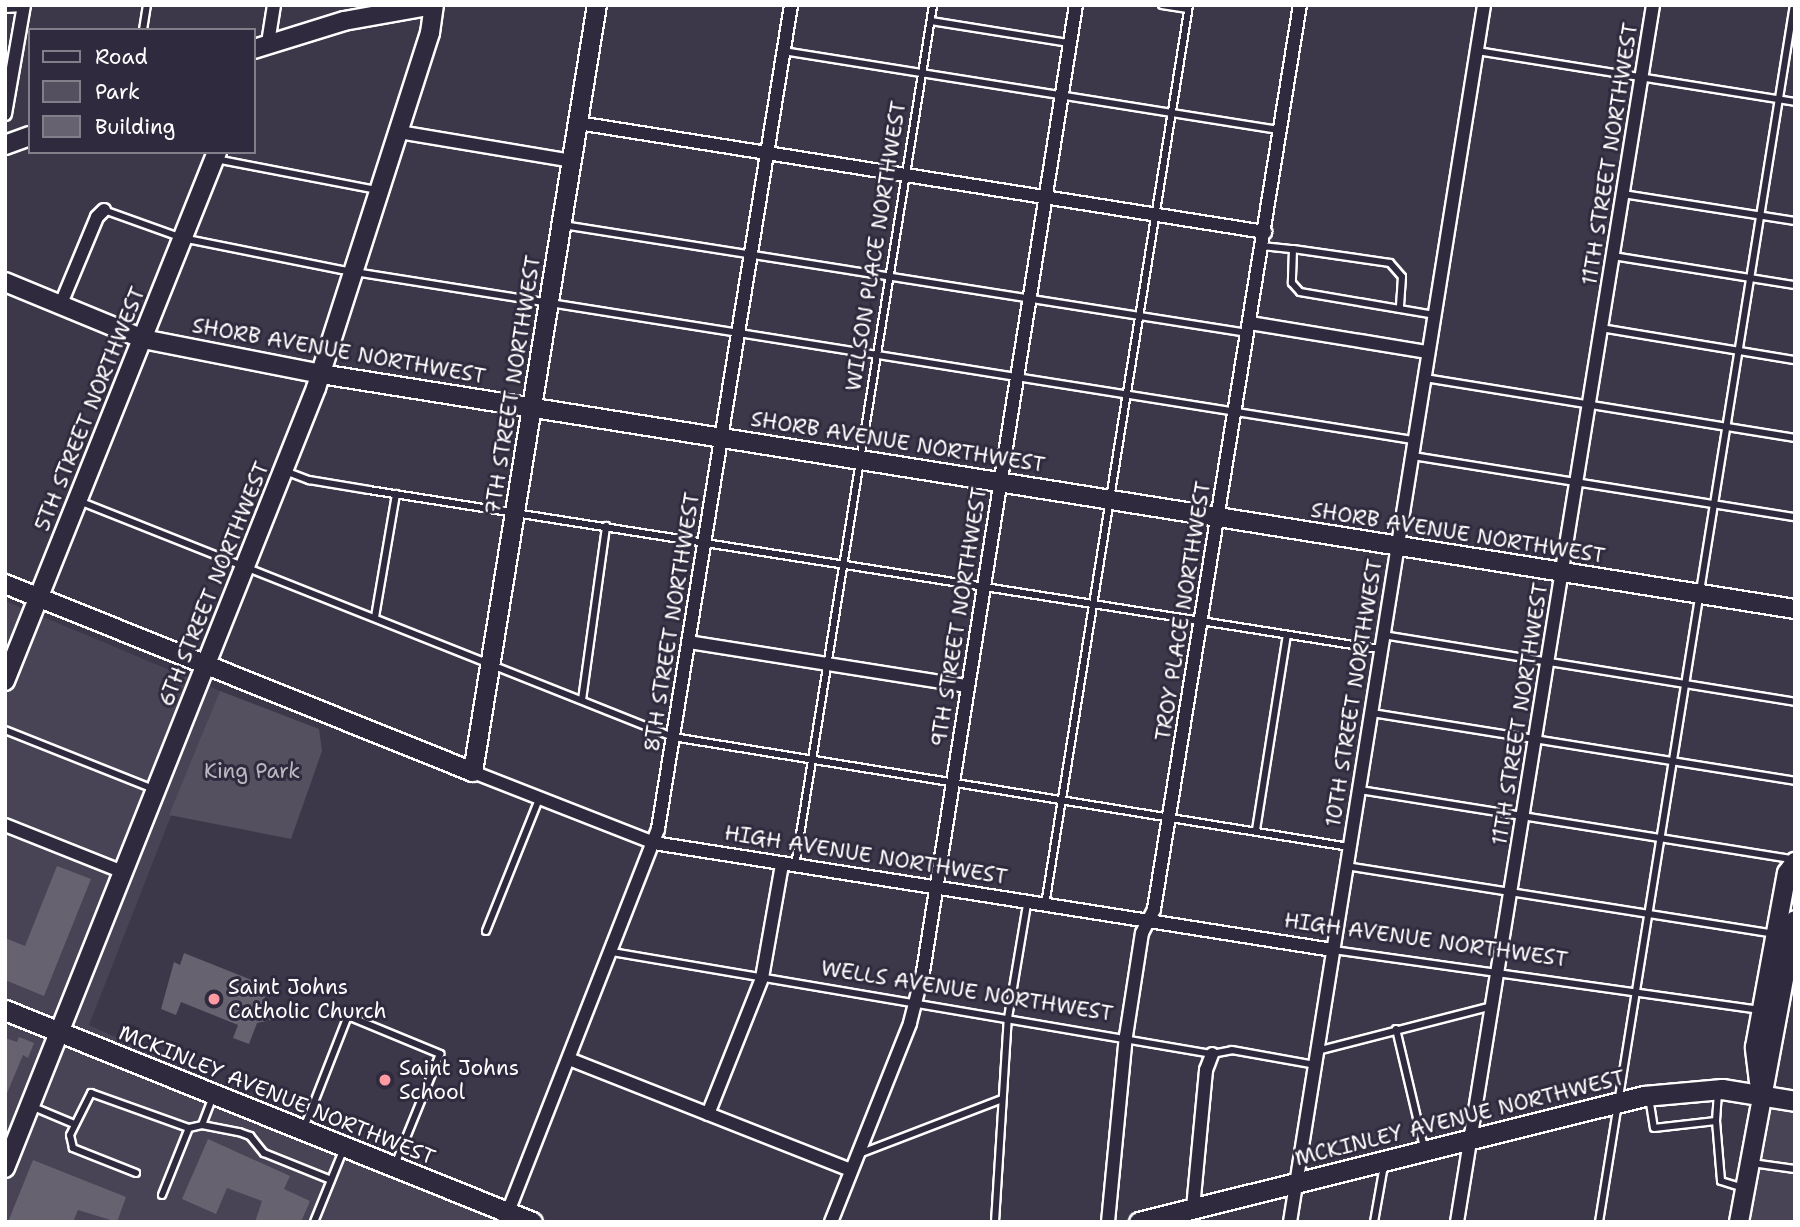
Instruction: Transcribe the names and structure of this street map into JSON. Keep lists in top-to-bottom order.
{
  "streets": {
    "main road": ["MCKINLEY AVENUE NORTHWEST"],
    "street": [
      "11TH STREET NORTHWEST",
      "WILSON PLACE NORTHWEST",
      "SHORB AVENUE NORTHWEST",
      "7TH STREET NORTHWEST",
      "5TH STREET NORTHWEST",
      "6TH STREET NORTHWEST",
      "TROY PLACE NORTHWEST",
      "9TH STREET NORTHWEST",
      "8TH STREET NORTHWEST",
      "10TH STREET NORTHWEST",
      "HIGH AVENUE NORTHWEST"
    ],
    "lane": ["WELLS AVENUE NORTHWEST"]
  },
  "crossings": [
    ["11TH STREET NORTHWEST", "SHORB AVENUE NORTHWEST"],
    ["11TH STREET NORTHWEST", "HIGH AVENUE NORTHWEST"],
    ["11TH STREET NORTHWEST", "MCKINLEY AVENUE NORTHWEST"],
    ["WILSON PLACE NORTHWEST", "SHORB AVENUE NORTHWEST"],
    ["WILSON PLACE NORTHWEST", "HIGH AVENUE NORTHWEST"],
    ["WILSON PLACE NORTHWEST", "WELLS AVENUE NORTHWEST"],
    ["SHORB AVENUE NORTHWEST", "7TH STREET NORTHWEST"],
    ["SHORB AVENUE NORTHWEST", "5TH STREET NORTHWEST"],
    ["SHORB AVENUE NORTHWEST", "6TH STREET NORTHWEST"],
    ["SHORB AVENUE NORTHWEST", "TROY PLACE NORTHWEST"],
    ["SHORB AVENUE NORTHWEST", "9TH STREET NORTHWEST"],
    ["SHORB AVENUE NORTHWEST", "8TH STREET NORTHWEST"],
    ["SHORB AVENUE NORTHWEST", "10TH STREET NORTHWEST"],
    ["7TH STREET NORTHWEST", "HIGH AVENUE NORTHWEST"],
    ["5TH STREET NORTHWEST", "HIGH AVENUE NORTHWEST"],
    ["6TH STREET NORTHWEST", "HIGH AVENUE NORTHWEST"],
    ["6TH STREET NORTHWEST", "MCKINLEY AVENUE NORTHWEST"],
    ["TROY PLACE NORTHWEST", "HIGH AVENUE NORTHWEST"],
    ["TROY PLACE NORTHWEST", "WELLS AVENUE NORTHWEST"],
    ["9TH STREET NORTHWEST", "HIGH AVENUE NORTHWEST"],
    ["9TH STREET NORTHWEST", "WELLS AVENUE NORTHWEST"],
    ["8TH STREET NORTHWEST", "HIGH AVENUE NORTHWEST"],
    ["8TH STREET NORTHWEST", "WELLS AVENUE NORTHWEST"],
    ["8TH STREET NORTHWEST", "MCKINLEY AVENUE NORTHWEST"],
    ["10TH STREET NORTHWEST", "HIGH AVENUE NORTHWEST"],
    ["10TH STREET NORTHWEST", "WELLS AVENUE NORTHWEST"],
    ["10TH STREET NORTHWEST", "MCKINLEY AVENUE NORTHWEST"]
  ],
  "parks": ["King Park"],
  "places": ["Saint Johns Catholic Church", "Saint Johns School"],
  "legend": ["Road", "Park", "Building"]
}
